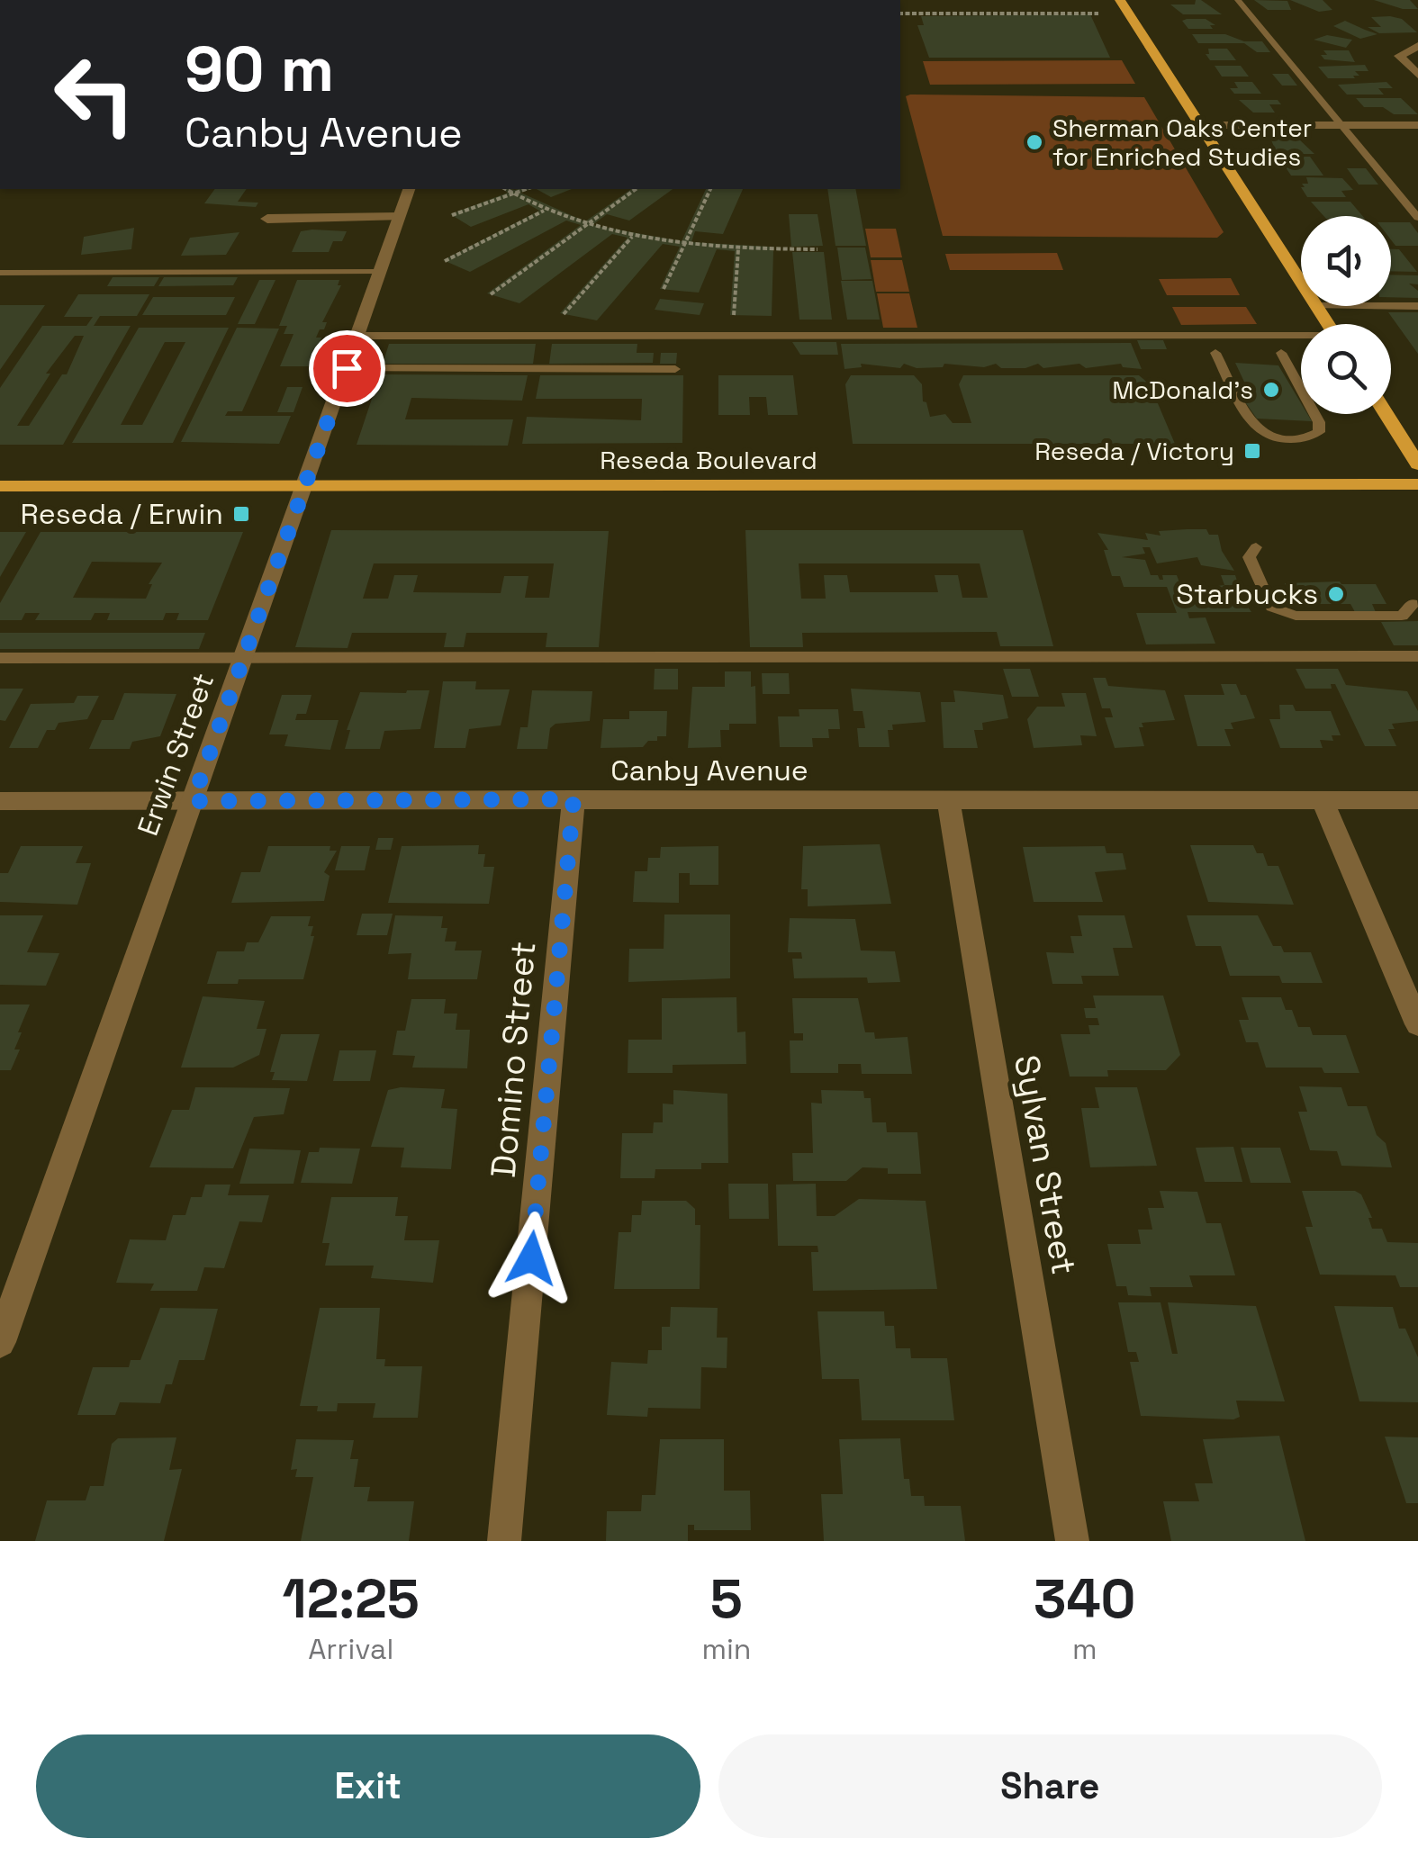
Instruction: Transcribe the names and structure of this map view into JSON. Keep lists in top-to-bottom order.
{
  "streets": {
    "main road": ["Reseda Boulevard"],
    "street": [
      "Erwin Street",
      "Canby Avenue",
      "Domino Street",
      "Sylvan Street"
    ]
  },
  "crossings": [
    ["Reseda Boulevard", "Erwin Street"],
    ["Erwin Street", "Canby Avenue"],
    ["Canby Avenue", "Domino Street"],
    ["Canby Avenue", "Sylvan Street"]
  ],
  "places": {
    "other": ["Sherman Oaks Center for Enriched Studies", "McDonald's", "Starbucks"],
    "transit": ["Reseda / Victory", "Reseda / Erwin"]
  },
  "page": {
    "turn": ["90 m", "Canby Avenue"],
    "eta": [
      "12:25",
      "Arrival",
      "5",
      "min",
      "340",
      "m"
    ],
    "buttons": ["Exit", "Share"]
  }
}
